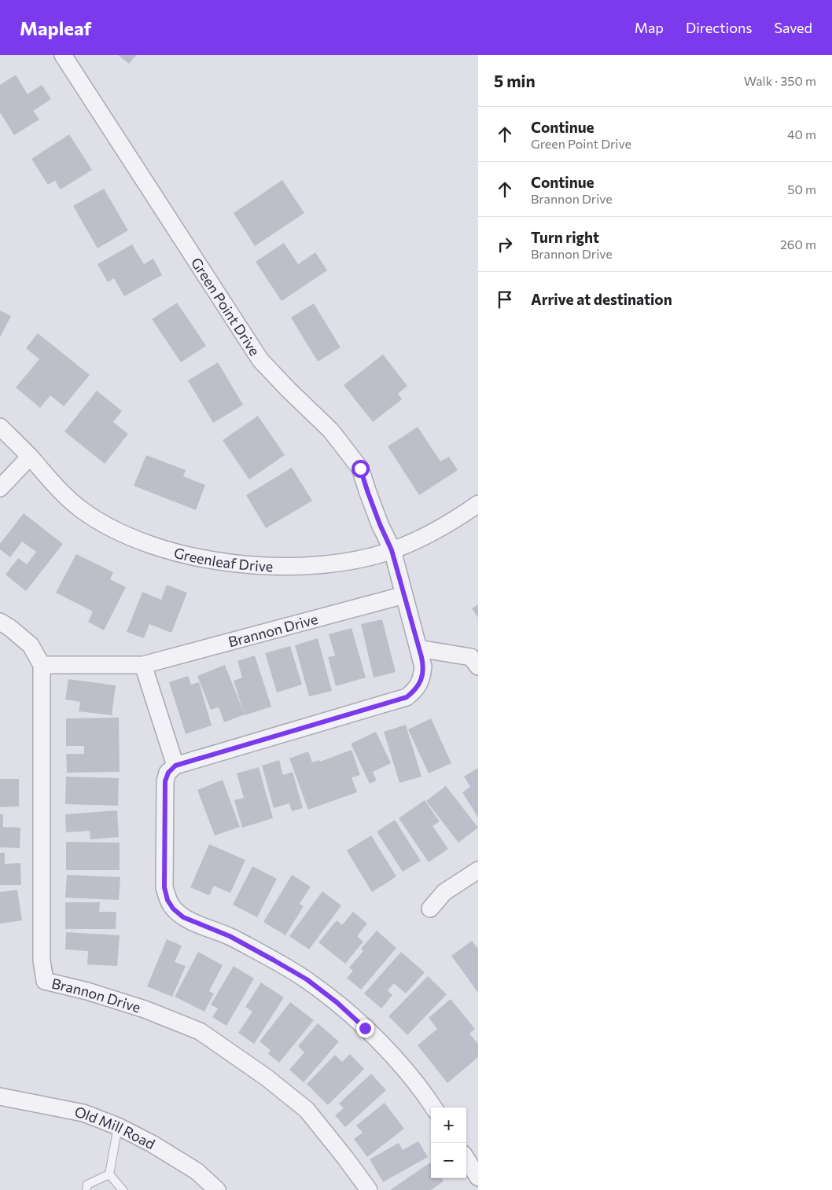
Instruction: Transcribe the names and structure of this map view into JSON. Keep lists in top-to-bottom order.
{
  "streets": {
    "street": [
      "Green Point Drive",
      "Greenleaf Drive",
      "Brannon Drive",
      "Old Mill Road"
    ]
  },
  "crossings": [
    ["Green Point Drive", "Greenleaf Drive"]
  ],
  "page": {
    "header": "Mapleaf",
    "nav": ["Map", "Directions", "Saved"],
    "heading": ["5 min", "Walk · 350 m"],
    "list": [
      ["Continue", "Green Point Drive", "40 m"],
      ["Continue", "Brannon Drive", "50 m"],
      ["Turn right", "Brannon Drive", "260 m"],
      "Arrive at destination"
    ],
    "map_buttons": ["+", "−"]
  }
}
